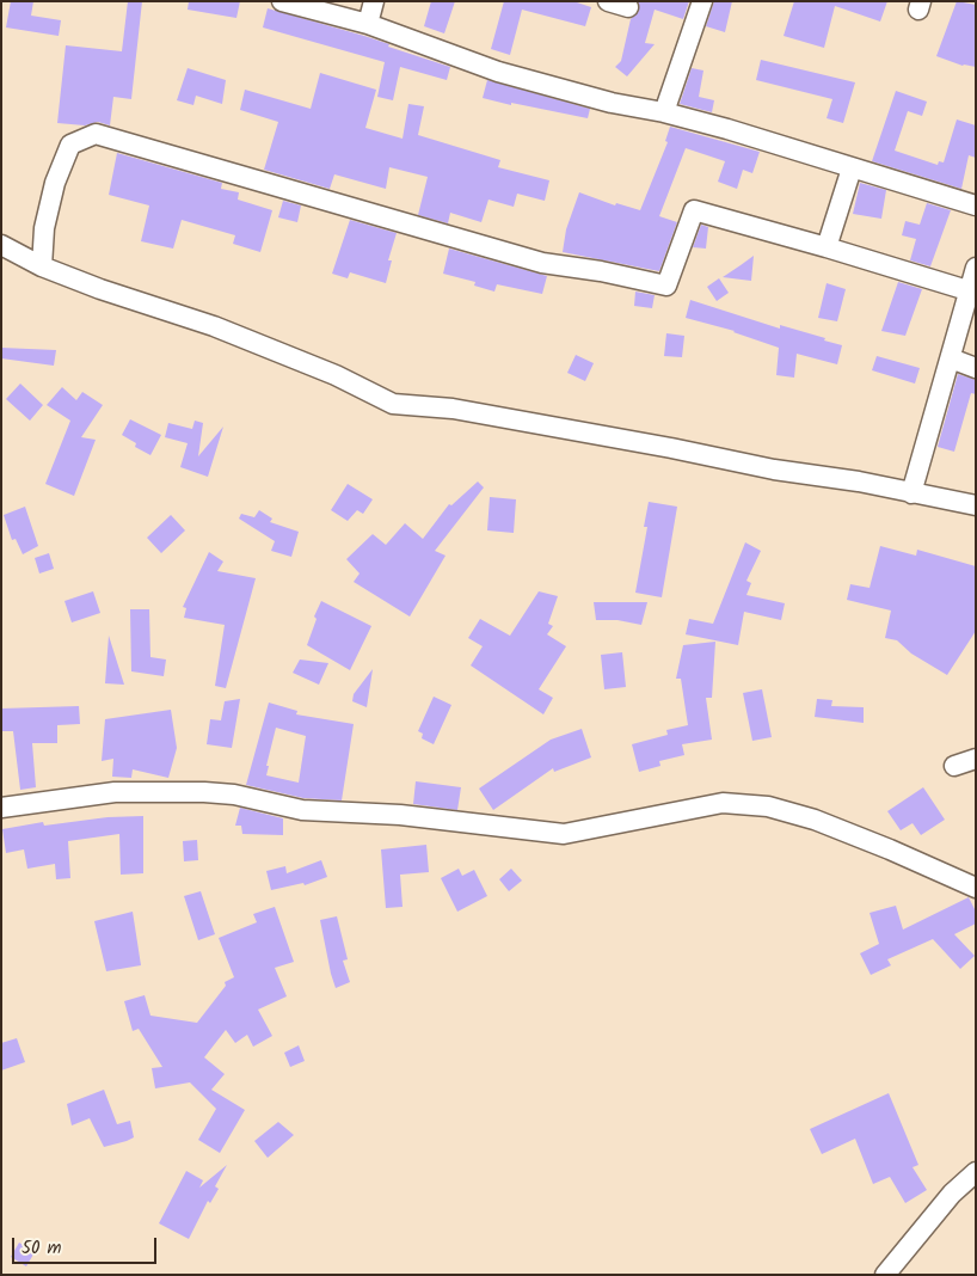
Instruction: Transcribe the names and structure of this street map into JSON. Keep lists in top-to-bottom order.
{
  "scale_bar": "50 m"
}
